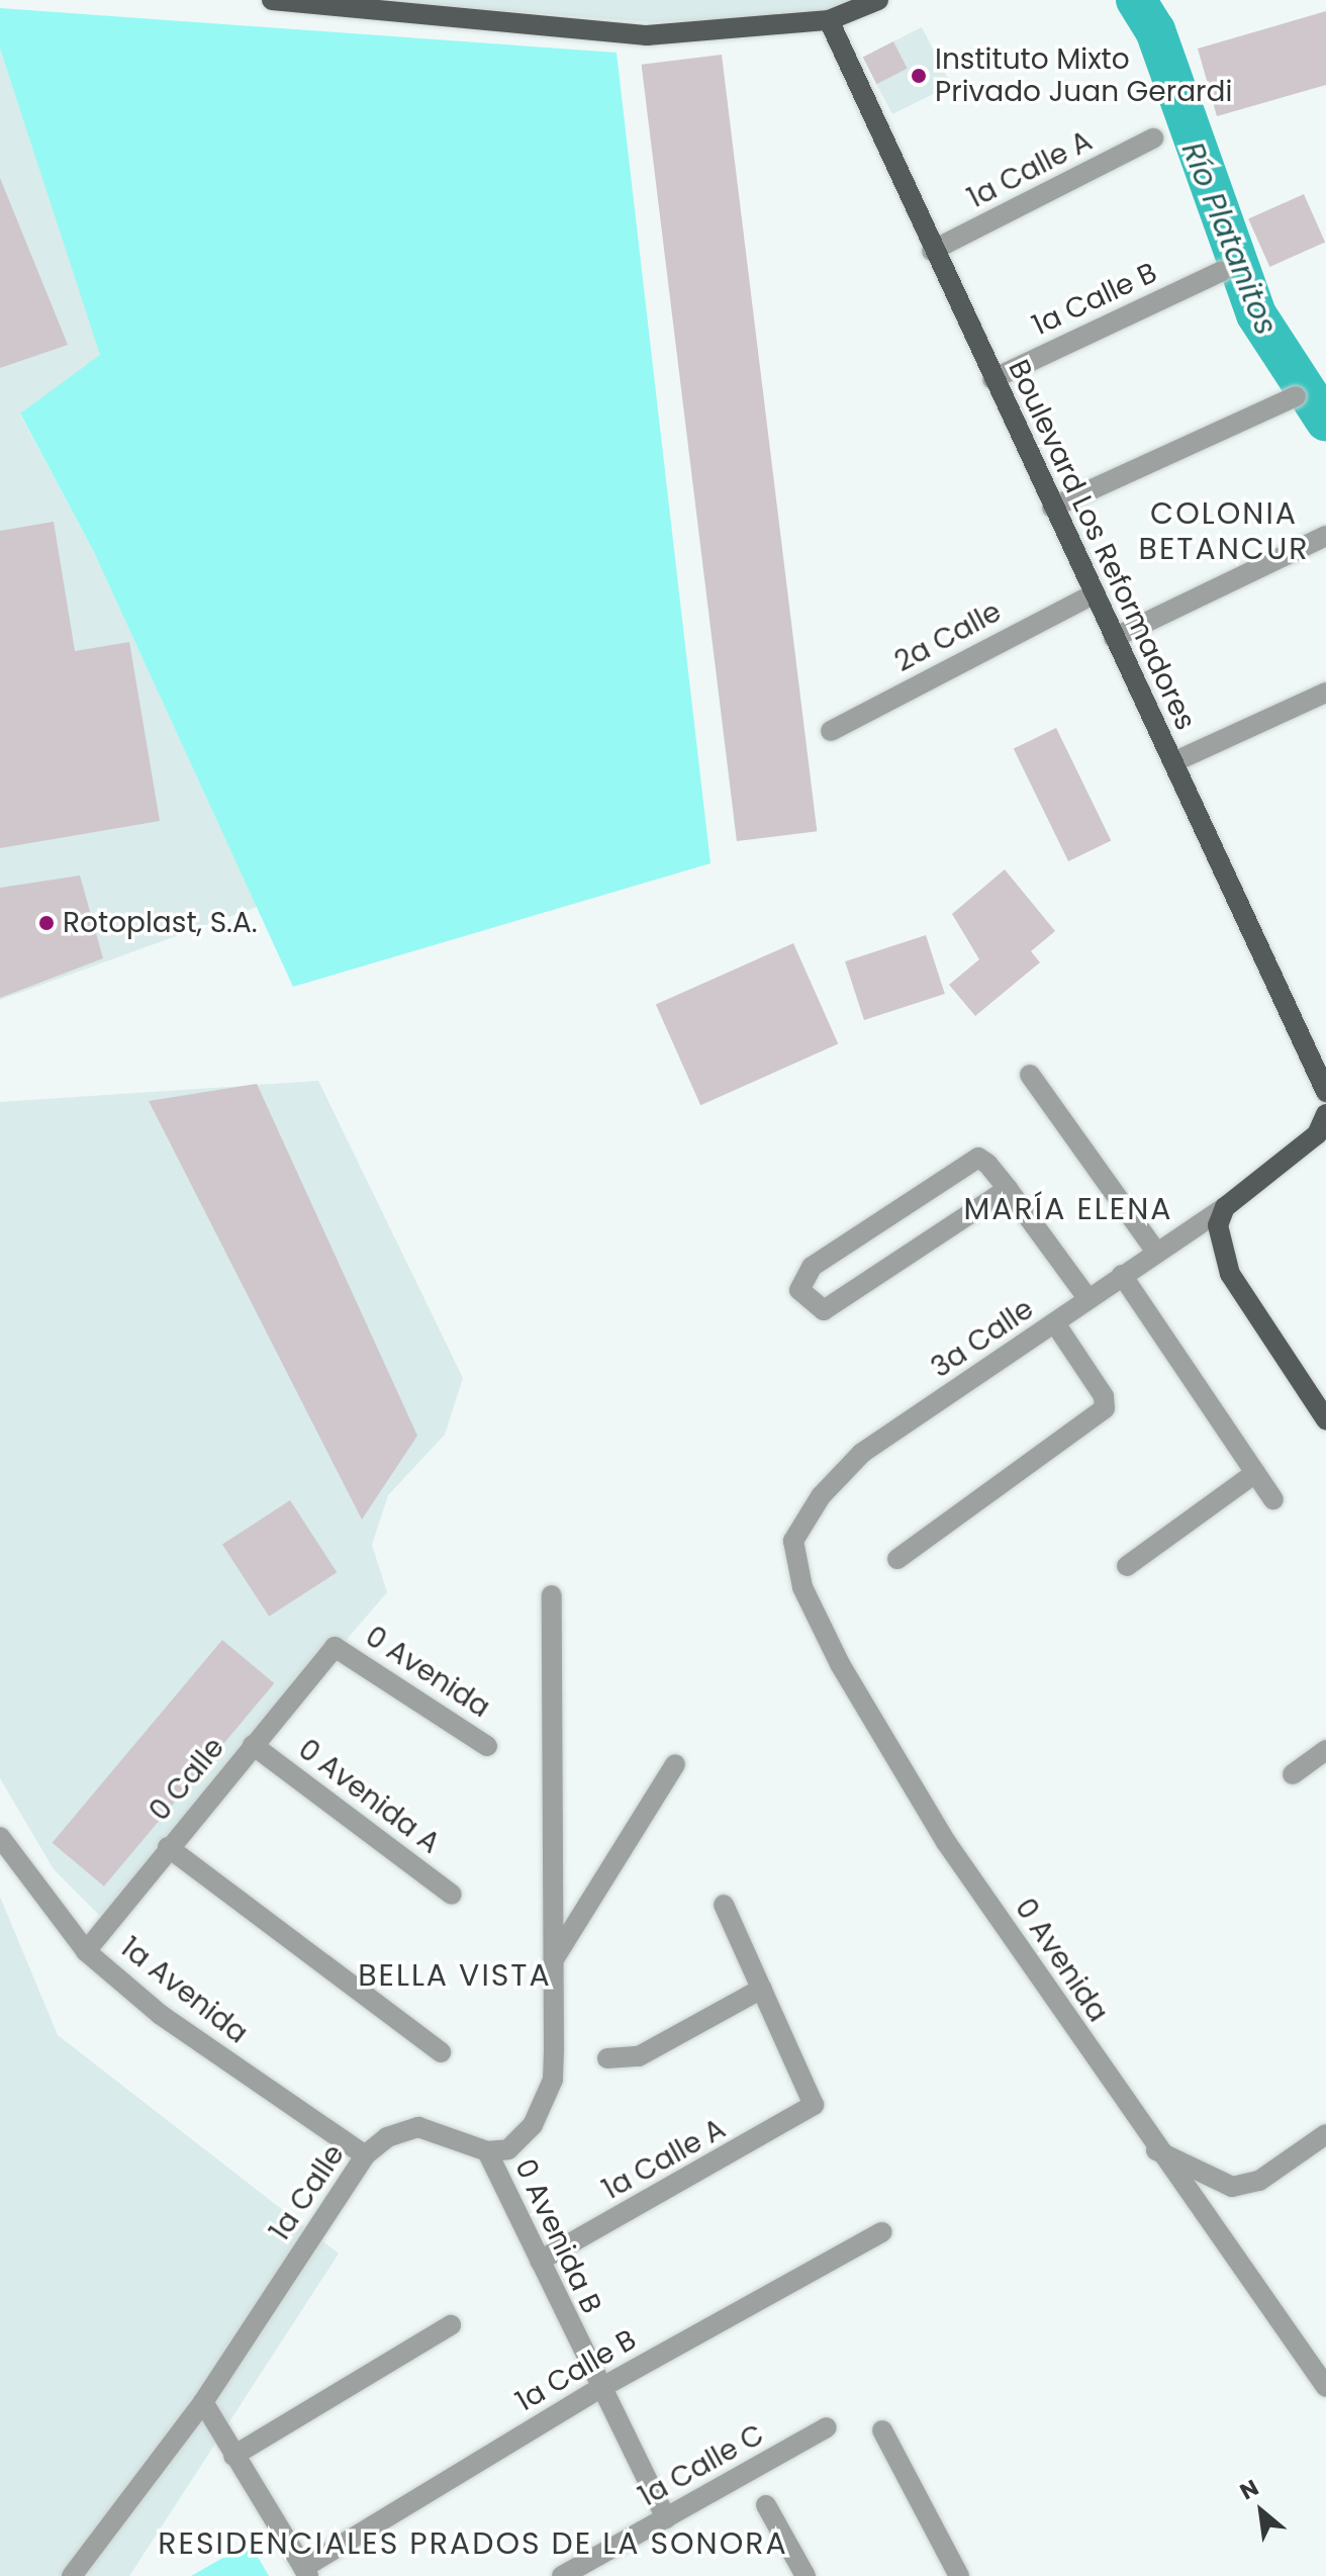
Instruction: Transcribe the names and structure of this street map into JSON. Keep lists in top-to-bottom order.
{
  "streets": {
    "main road": ["Boulevard Los Reformadores"],
    "street": [
      "1a Calle A",
      "1a Calle B",
      "2a Calle",
      "3a Calle",
      "0 Avenida",
      "0 Calle",
      "0 Avenida A",
      "1a Avenida",
      "1a Calle",
      "0 Avenida B",
      "1a Calle C"
    ]
  },
  "crossings": [
    ["1a Calle A", "Boulevard Los Reformadores"],
    ["1a Calle A", "0 Avenida B"],
    ["1a Calle B", "Boulevard Los Reformadores"],
    ["1a Calle B", "0 Avenida B"],
    ["Boulevard Los Reformadores", "2a Calle"],
    ["3a Calle", "0 Avenida"],
    ["0 Avenida", "0 Calle"],
    ["0 Calle", "0 Avenida A"],
    ["0 Calle", "1a Avenida"],
    ["1a Avenida", "1a Calle"],
    ["1a Calle", "0 Avenida B"],
    ["0 Avenida B", "1a Calle C"]
  ],
  "districts": [
    "COLONIA BETANCUR",
    "MARÍA ELENA",
    "BELLA VISTA",
    "RESIDENCIALES PRADOS DE LA SONORA"
  ],
  "water": ["Río Platanitos"],
  "places": ["Instituto Mixto Privado Juan Gerardi", "Rotoplast, S.A."],
  "north": "top left"
}
